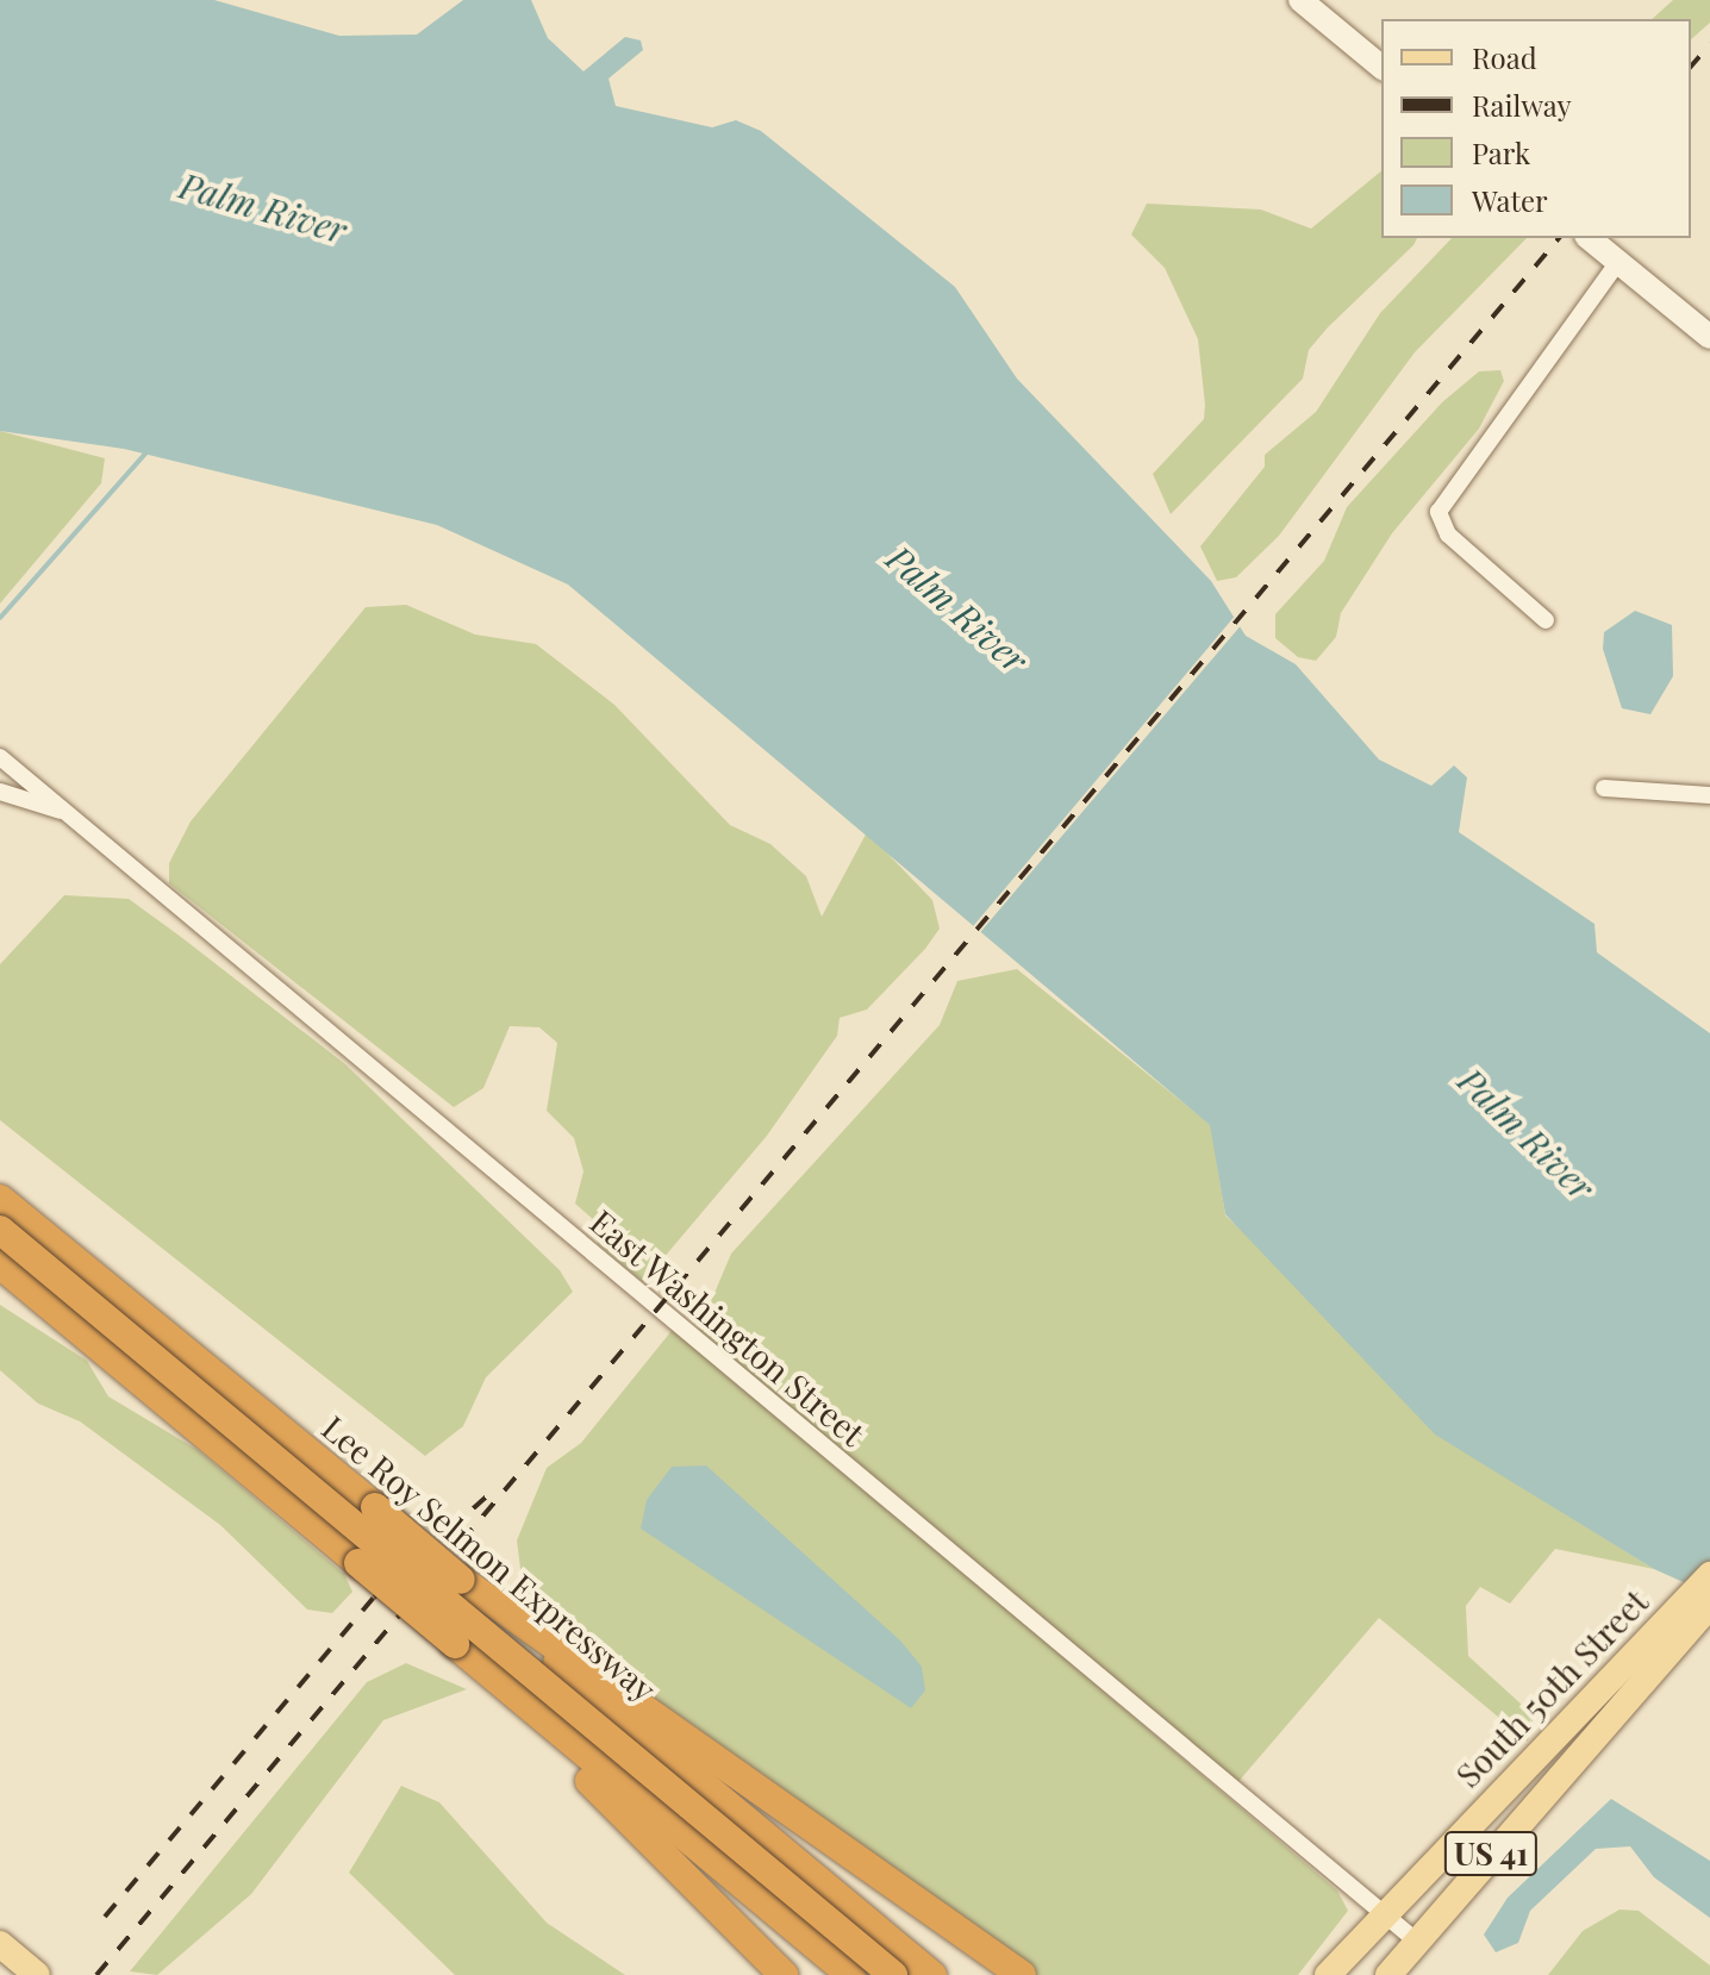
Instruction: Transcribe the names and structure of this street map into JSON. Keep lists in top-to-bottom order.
{
  "streets": {
    "highway": ["Lee Roy Selmon Expressway"],
    "main road": ["South 50th Street", "US 41"],
    "street": ["East Washington Street"]
  },
  "crossings": [
    ["East Washington Street", "South 50th Street"]
  ],
  "water": ["Palm River"],
  "legend": [
    "Road",
    "Railway",
    "Park",
    "Water"
  ]
}
